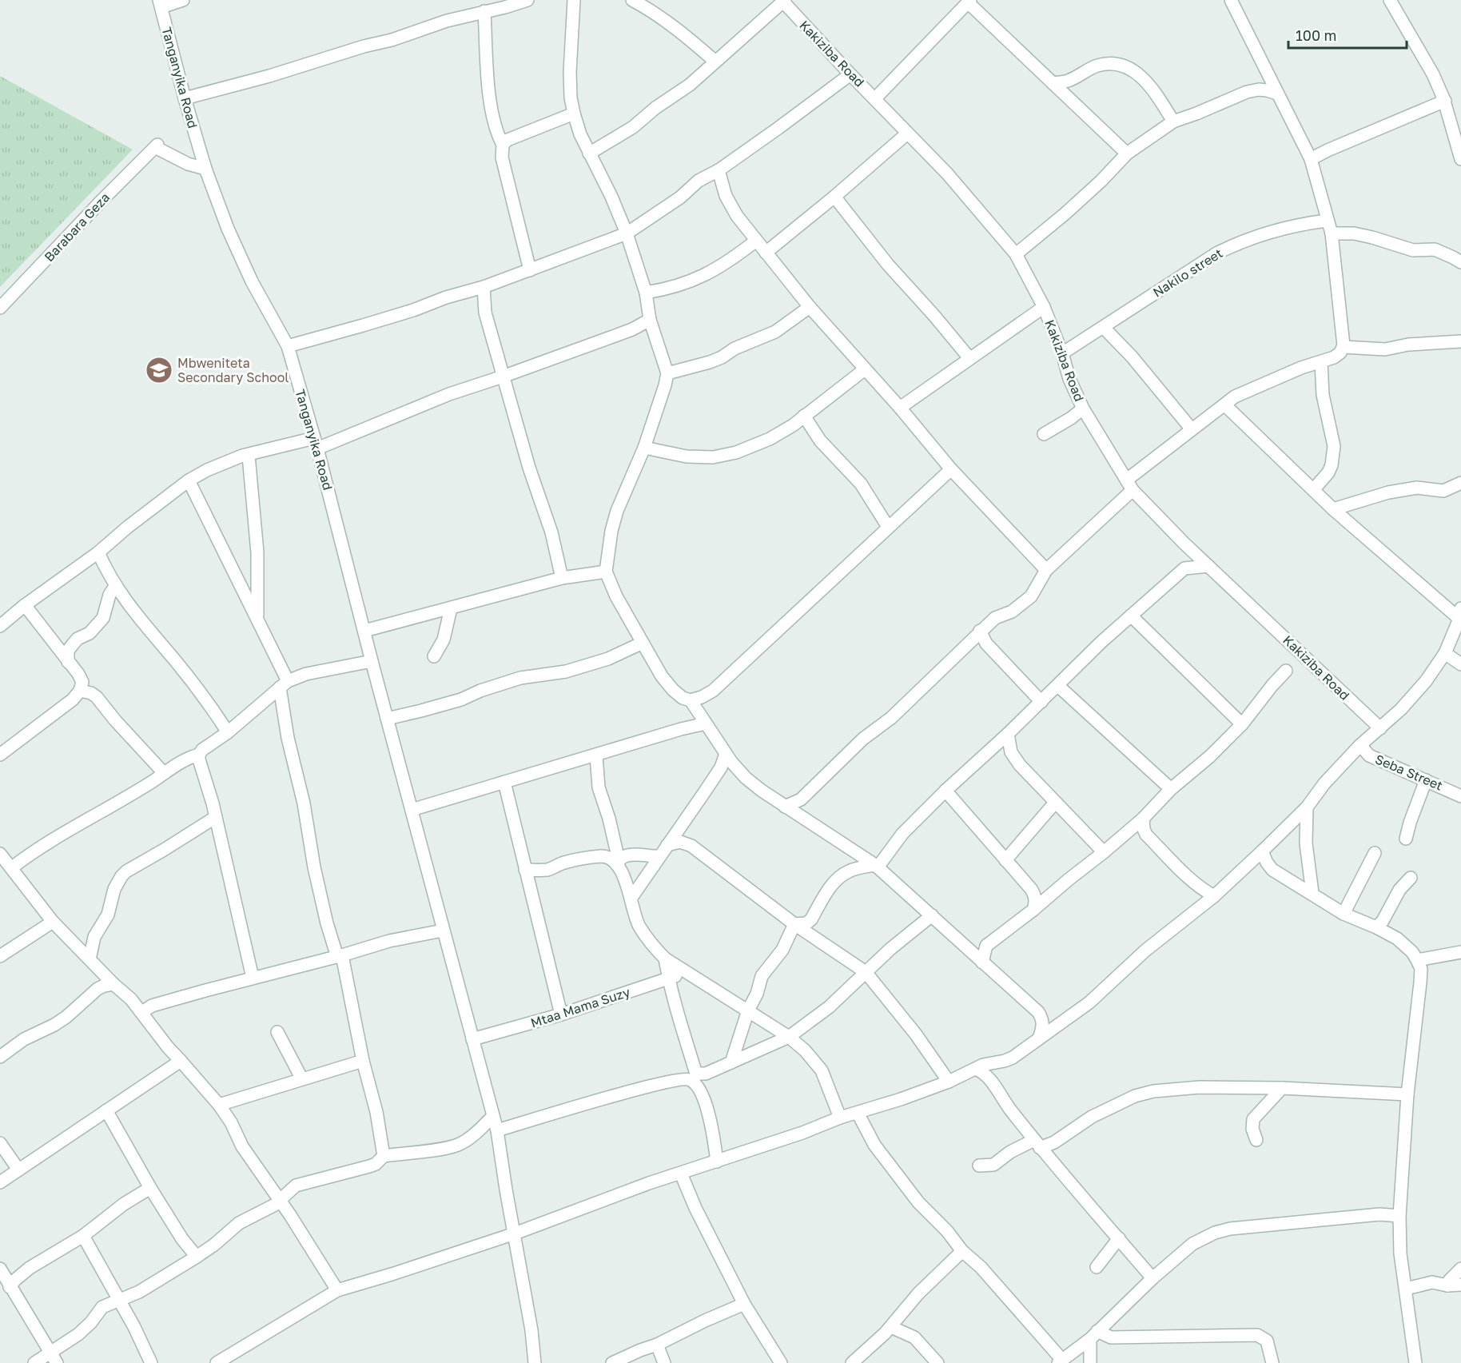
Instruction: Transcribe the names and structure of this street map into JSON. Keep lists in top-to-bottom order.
{
  "streets": {
    "street": [
      "Kakiziba Road",
      "Tanganyika Road",
      "Barabara Geza",
      "Nakilo street",
      "Seba Street",
      "Mtaa Mama Suzy"
    ]
  },
  "crossings": [
    ["Kakiziba Road", "Nakilo street"],
    ["Tanganyika Road", "Barabara Geza"],
    ["Tanganyika Road", "Mtaa Mama Suzy"]
  ],
  "places": {
    "school or university": ["Mbweniteta Secondary School"]
  },
  "scale_bar": "100 m"
}
